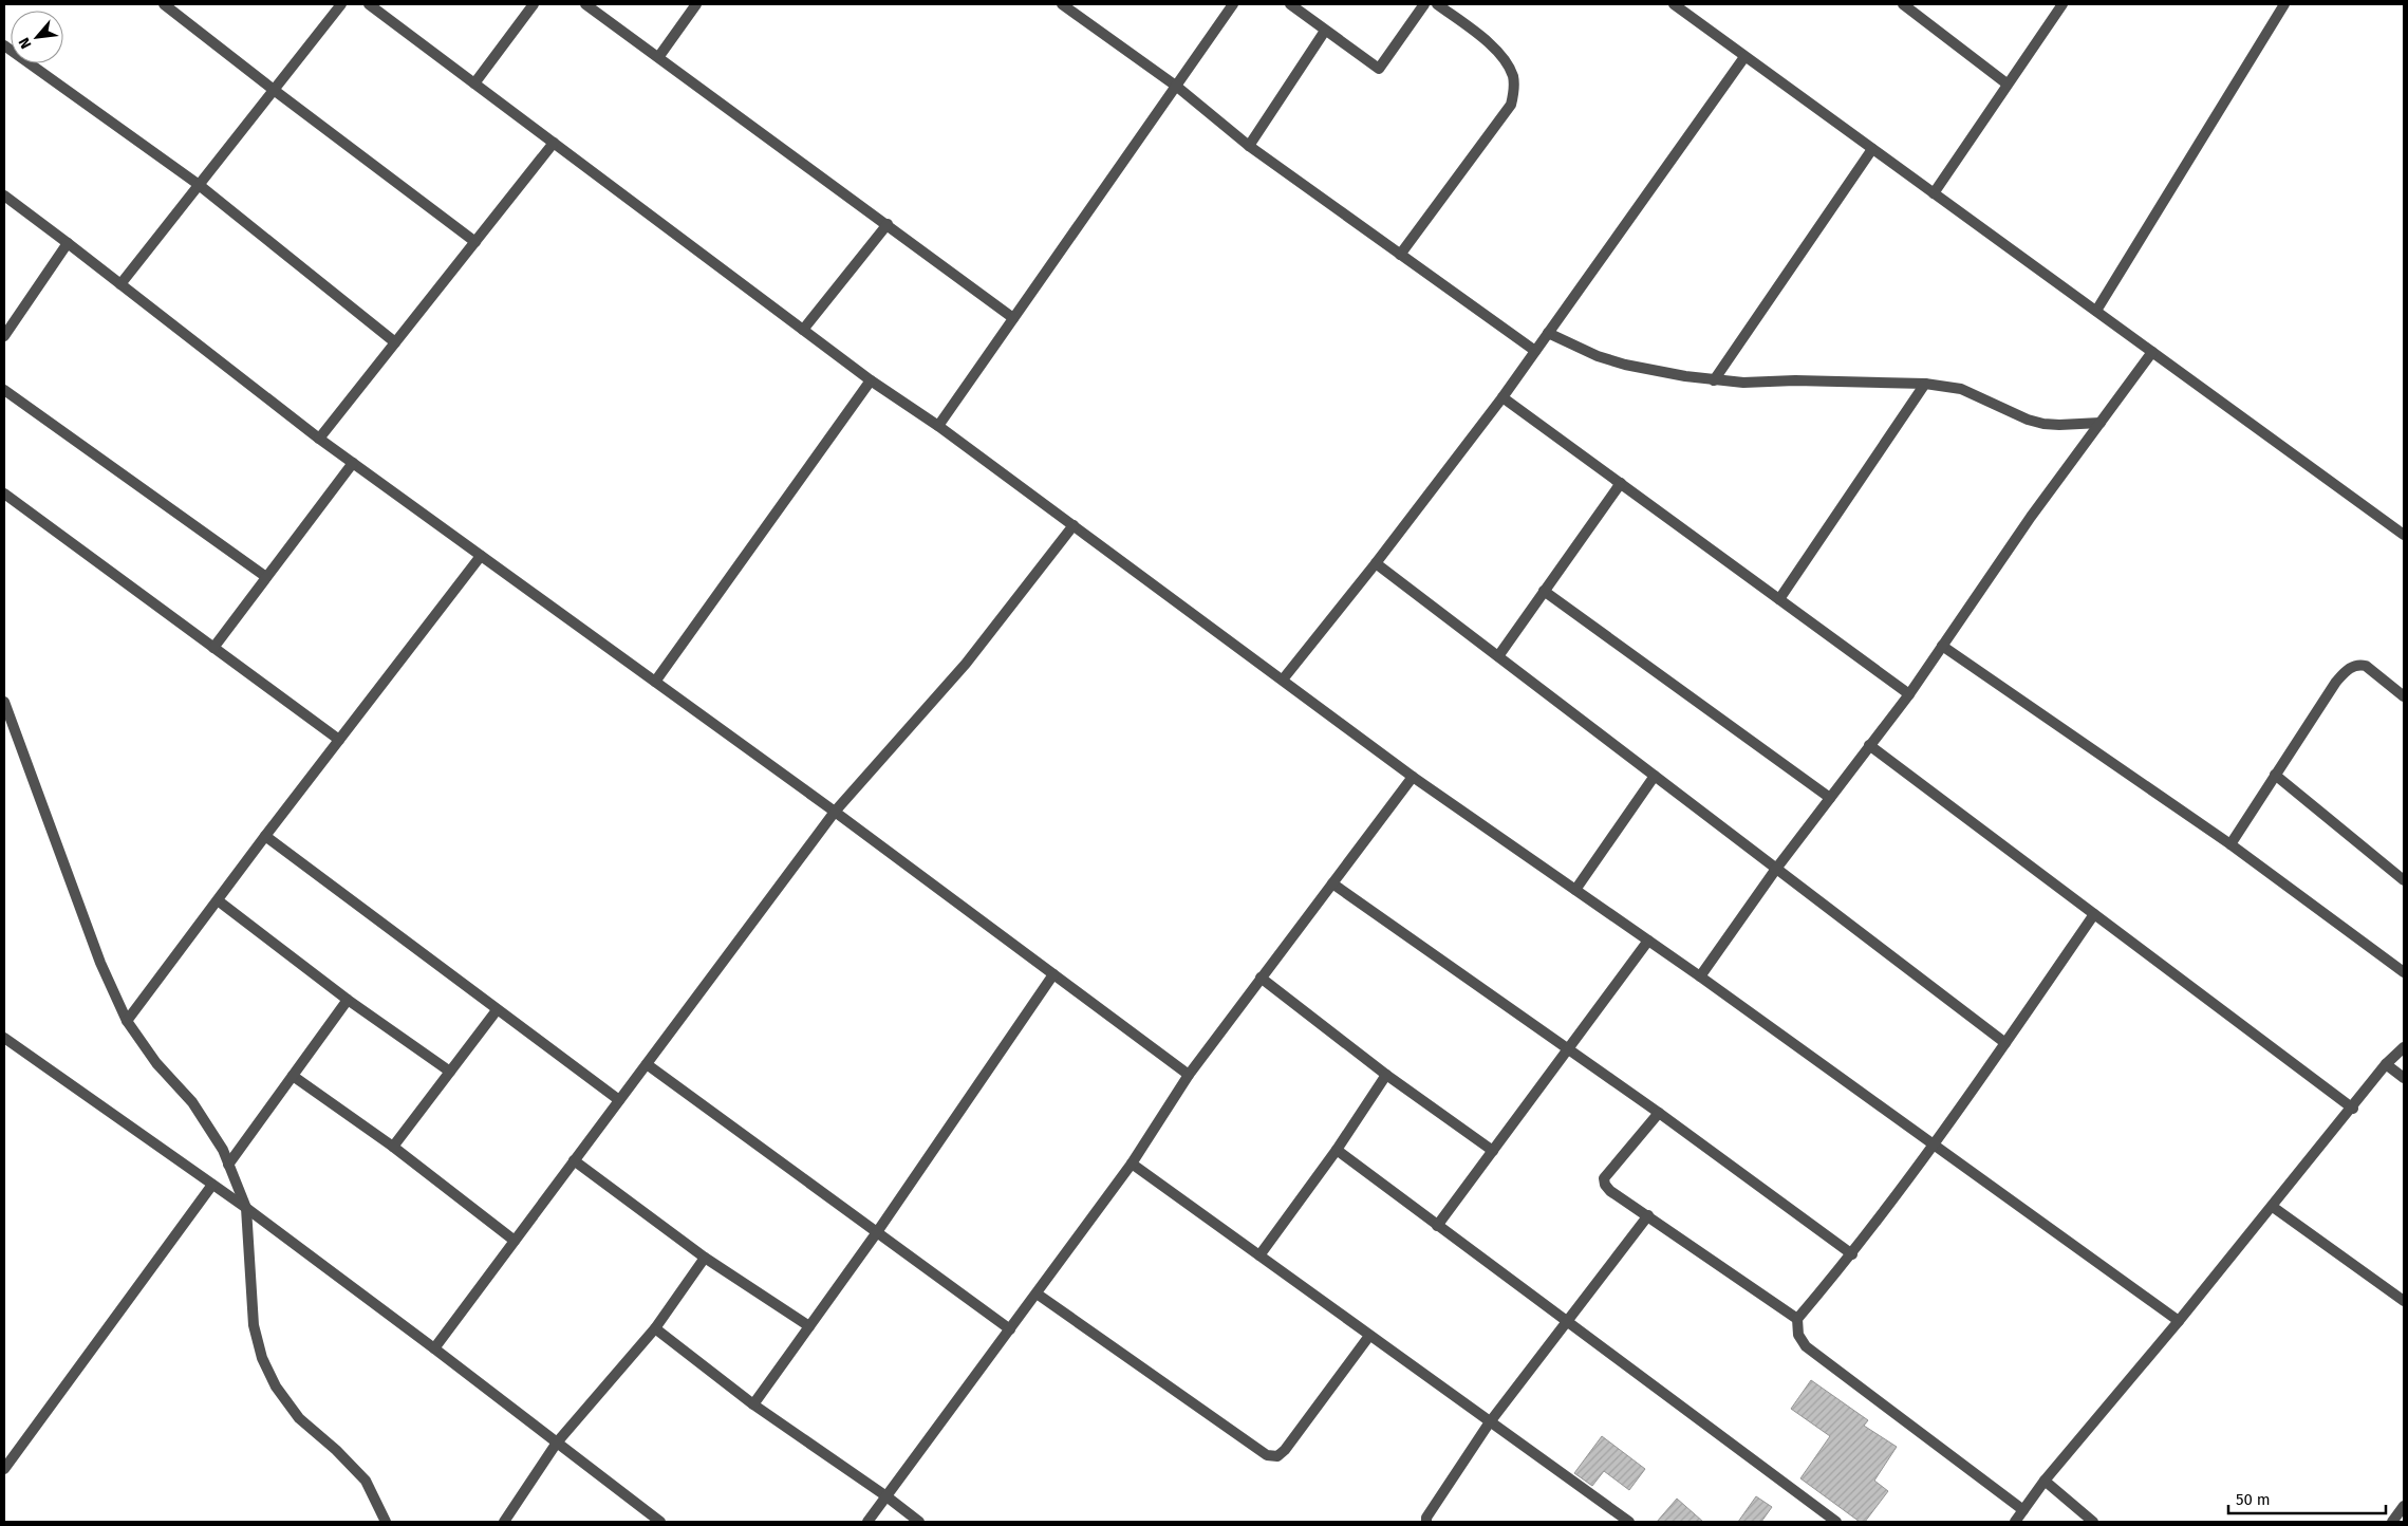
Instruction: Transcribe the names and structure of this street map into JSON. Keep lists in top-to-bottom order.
{
  "scale_bar": "50 m",
  "north": "bottom left"
}
